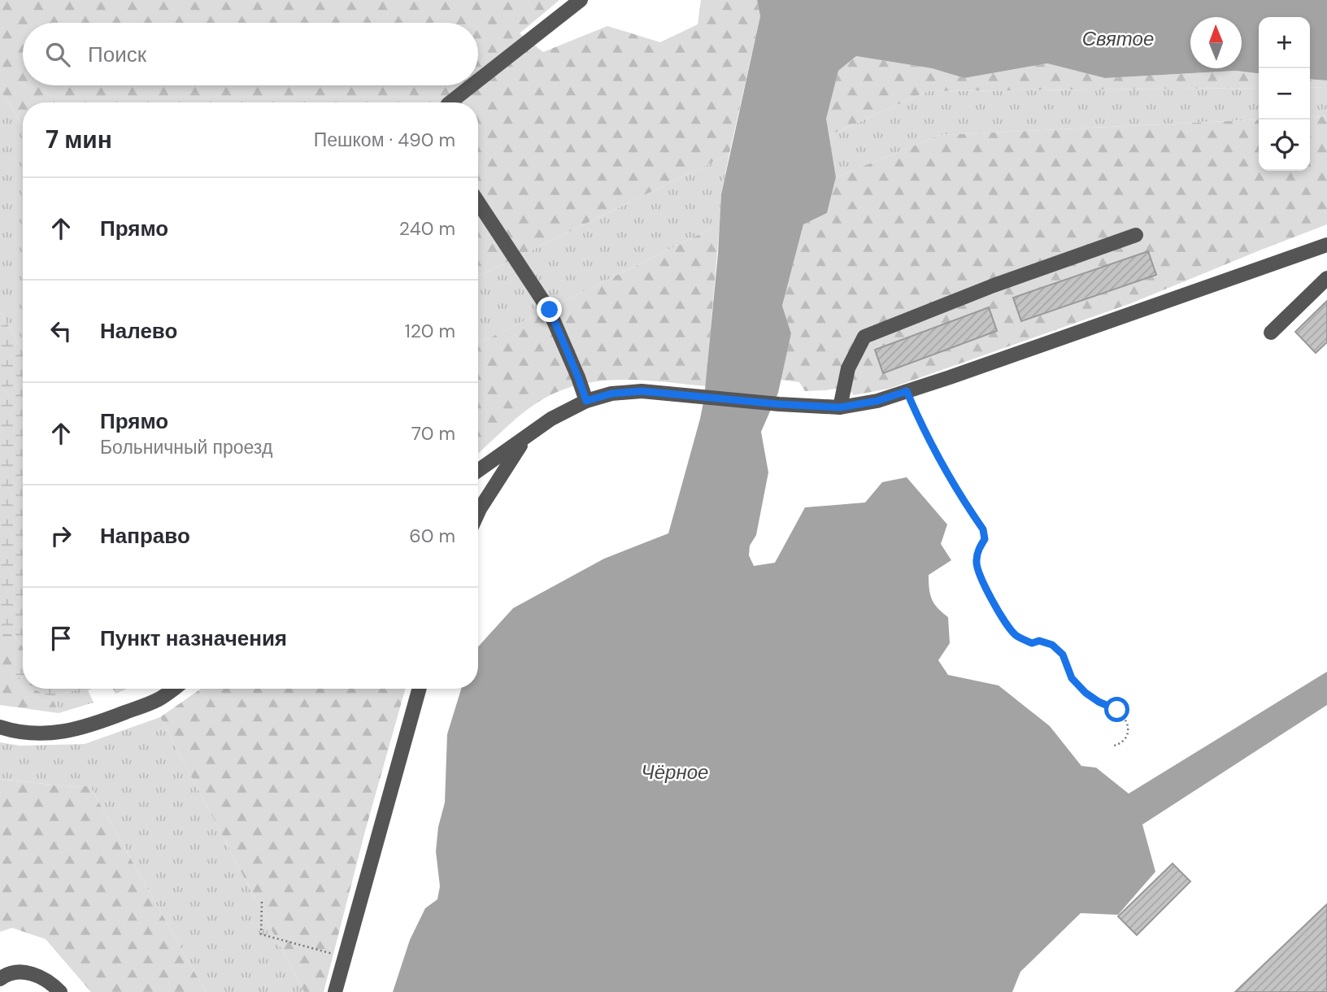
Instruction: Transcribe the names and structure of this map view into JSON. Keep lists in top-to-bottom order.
{
  "water": ["Святое", "Чёрное"],
  "north": "top",
  "page": {
    "map_buttons": ["+", "−"],
    "search": "Поиск",
    "heading": ["7 мин", "Пешком · 490 m"],
    "list": [
      ["Прямо", "240 m"],
      ["Налево", "120 m"],
      ["Прямо", "Больничный проезд", "70 m"],
      ["Направо", "60 m"],
      "Пункт назначения"
    ]
  }
}
